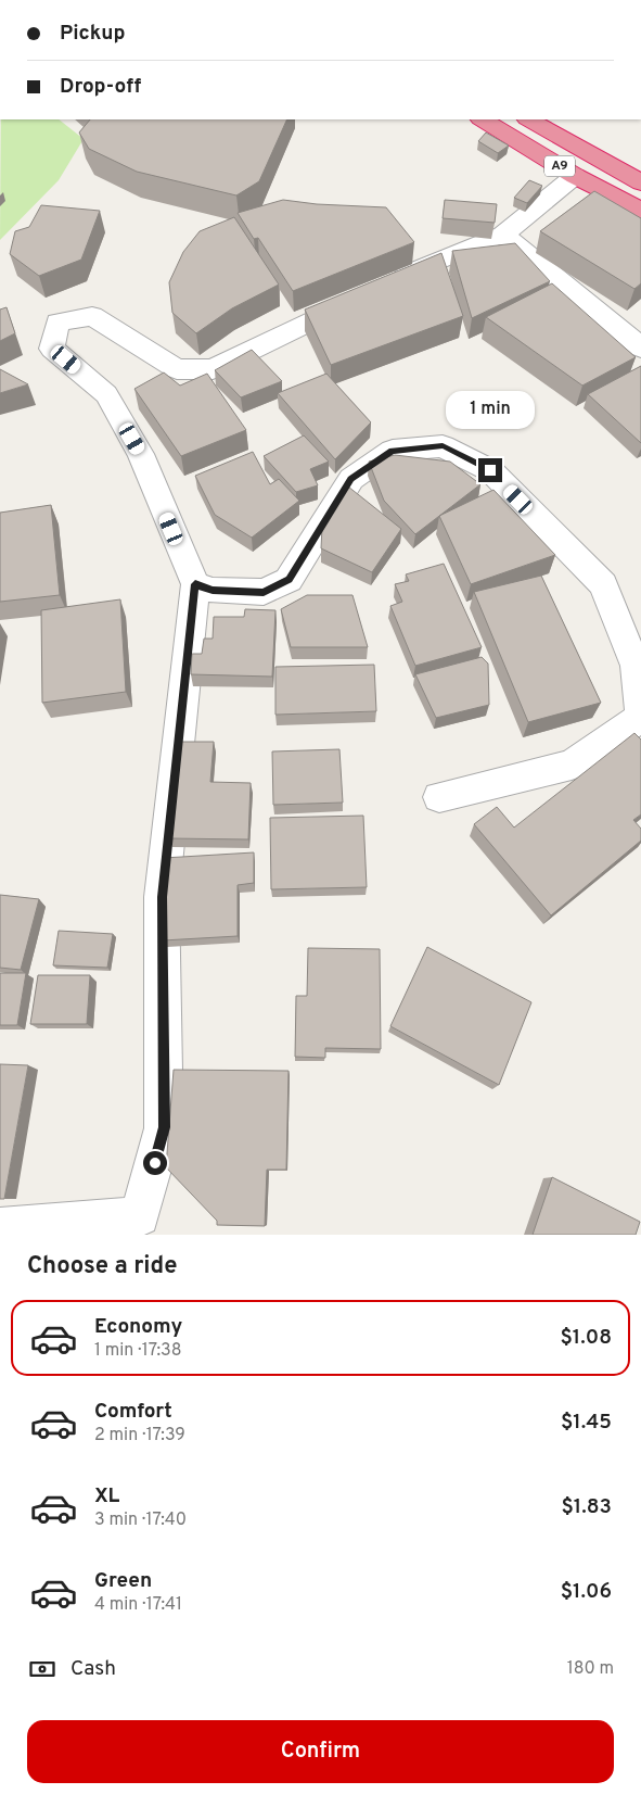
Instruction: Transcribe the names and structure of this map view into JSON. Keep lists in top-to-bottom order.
{
  "streets": {
    "highway": ["A9"]
  },
  "page": {
    "banner": ["Pickup", "Drop-off"],
    "bubble": "1 min",
    "heading": "Choose a ride",
    "list": [
      {
        "name": "Economy",
        "note": "1 min · 17:38",
        "value": "$1.08"
      },
      {
        "name": "Comfort",
        "note": "2 min · 17:39",
        "value": "$1.45"
      },
      {
        "name": "XL",
        "note": "3 min · 17:40",
        "value": "$1.83"
      },
      {
        "name": "Green",
        "note": "4 min · 17:41",
        "value": "$1.06"
      }
    ],
    "pay": ["Cash", "180 m"],
    "buttons": "Confirm"
  }
}
